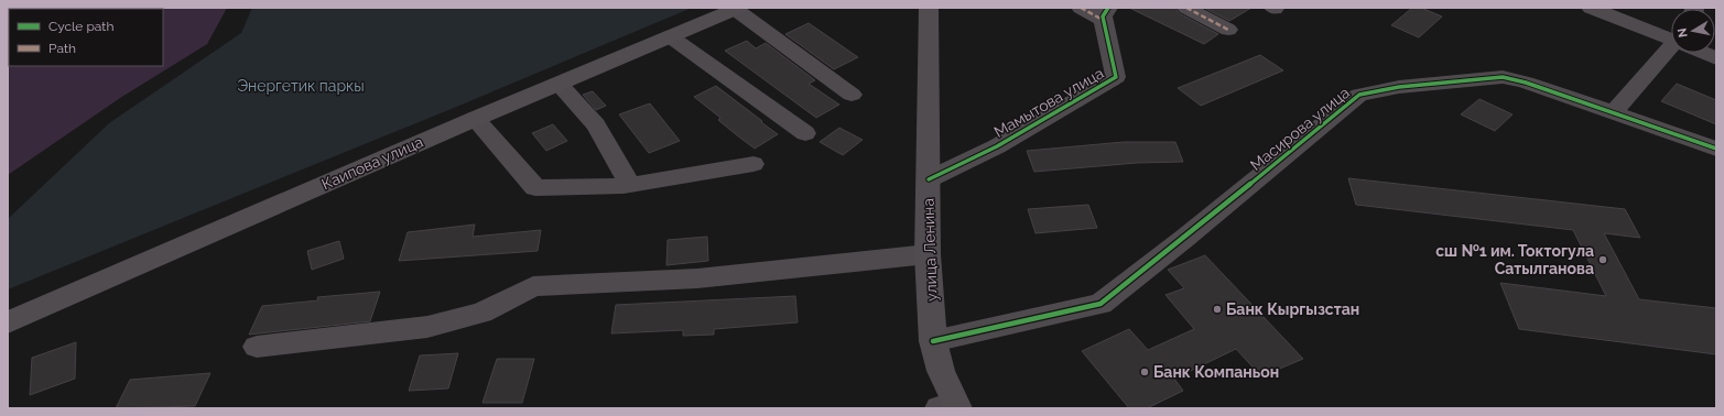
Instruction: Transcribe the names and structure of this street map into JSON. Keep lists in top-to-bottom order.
{
  "streets": {
    "main road": ["Каипова улица", "улица Ленина"],
    "street": ["Мамытова улица", "Масирова улица"]
  },
  "crossings": [
    ["Мамытова улица", "улица Ленина"],
    ["Масирова улица", "улица Ленина"]
  ],
  "parks": ["Энергетик паркы"],
  "places": ["сш №1 им. Токтогула Сатылганова", "Банк Кыргызстан", "Банк Компаньон"],
  "legend": ["Cycle path", "Path"],
  "north": "left"
}
